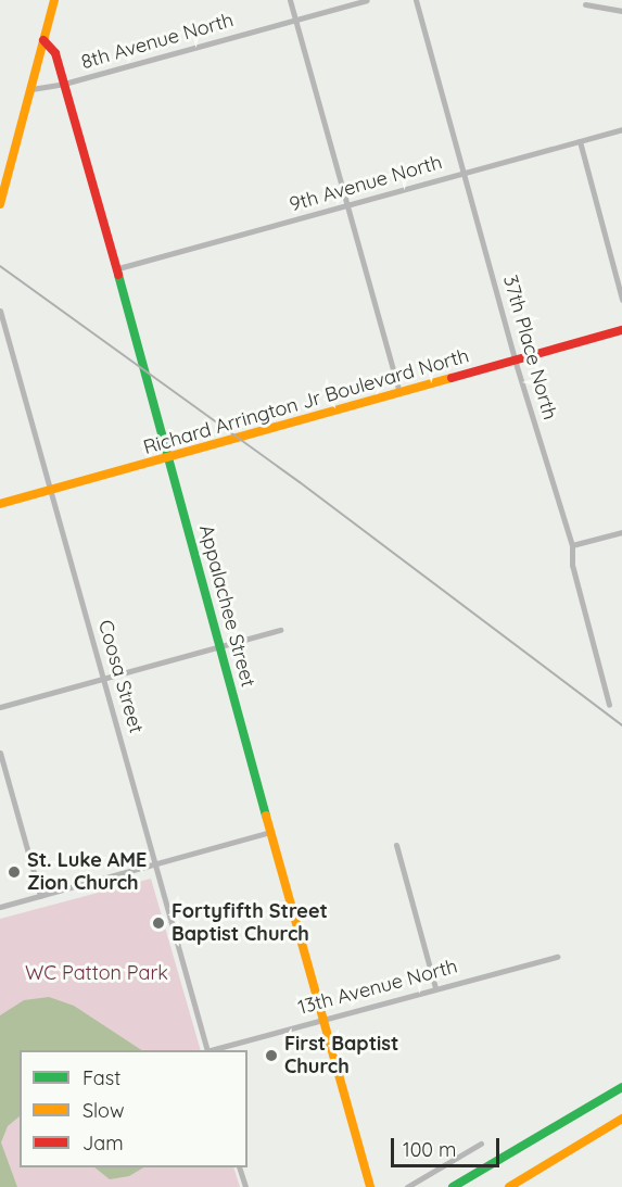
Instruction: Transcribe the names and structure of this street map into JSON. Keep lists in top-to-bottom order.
{
  "streets": {
    "main road": ["Richard Arrington Jr Boulevard North", "Appalachee Street"],
    "street": [
      "8th Avenue North",
      "9th Avenue North",
      "37th Place North",
      "Coosa Street",
      "13th Avenue North"
    ]
  },
  "crossings": [
    ["8th Avenue North", "Appalachee Street"],
    ["9th Avenue North", "37th Place North"],
    ["9th Avenue North", "Appalachee Street"],
    ["37th Place North", "Richard Arrington Jr Boulevard North"],
    ["Richard Arrington Jr Boulevard North", "Appalachee Street"],
    ["Richard Arrington Jr Boulevard North", "Coosa Street"],
    ["Appalachee Street", "13th Avenue North"]
  ],
  "parks": ["WC Patton Park"],
  "places": ["St. Luke AME Zion Church", "Fortyfifth Street Baptist Church", "First Baptist Church"],
  "legend": ["Fast", "Slow", "Jam"],
  "scale_bar": "100 m"
}
